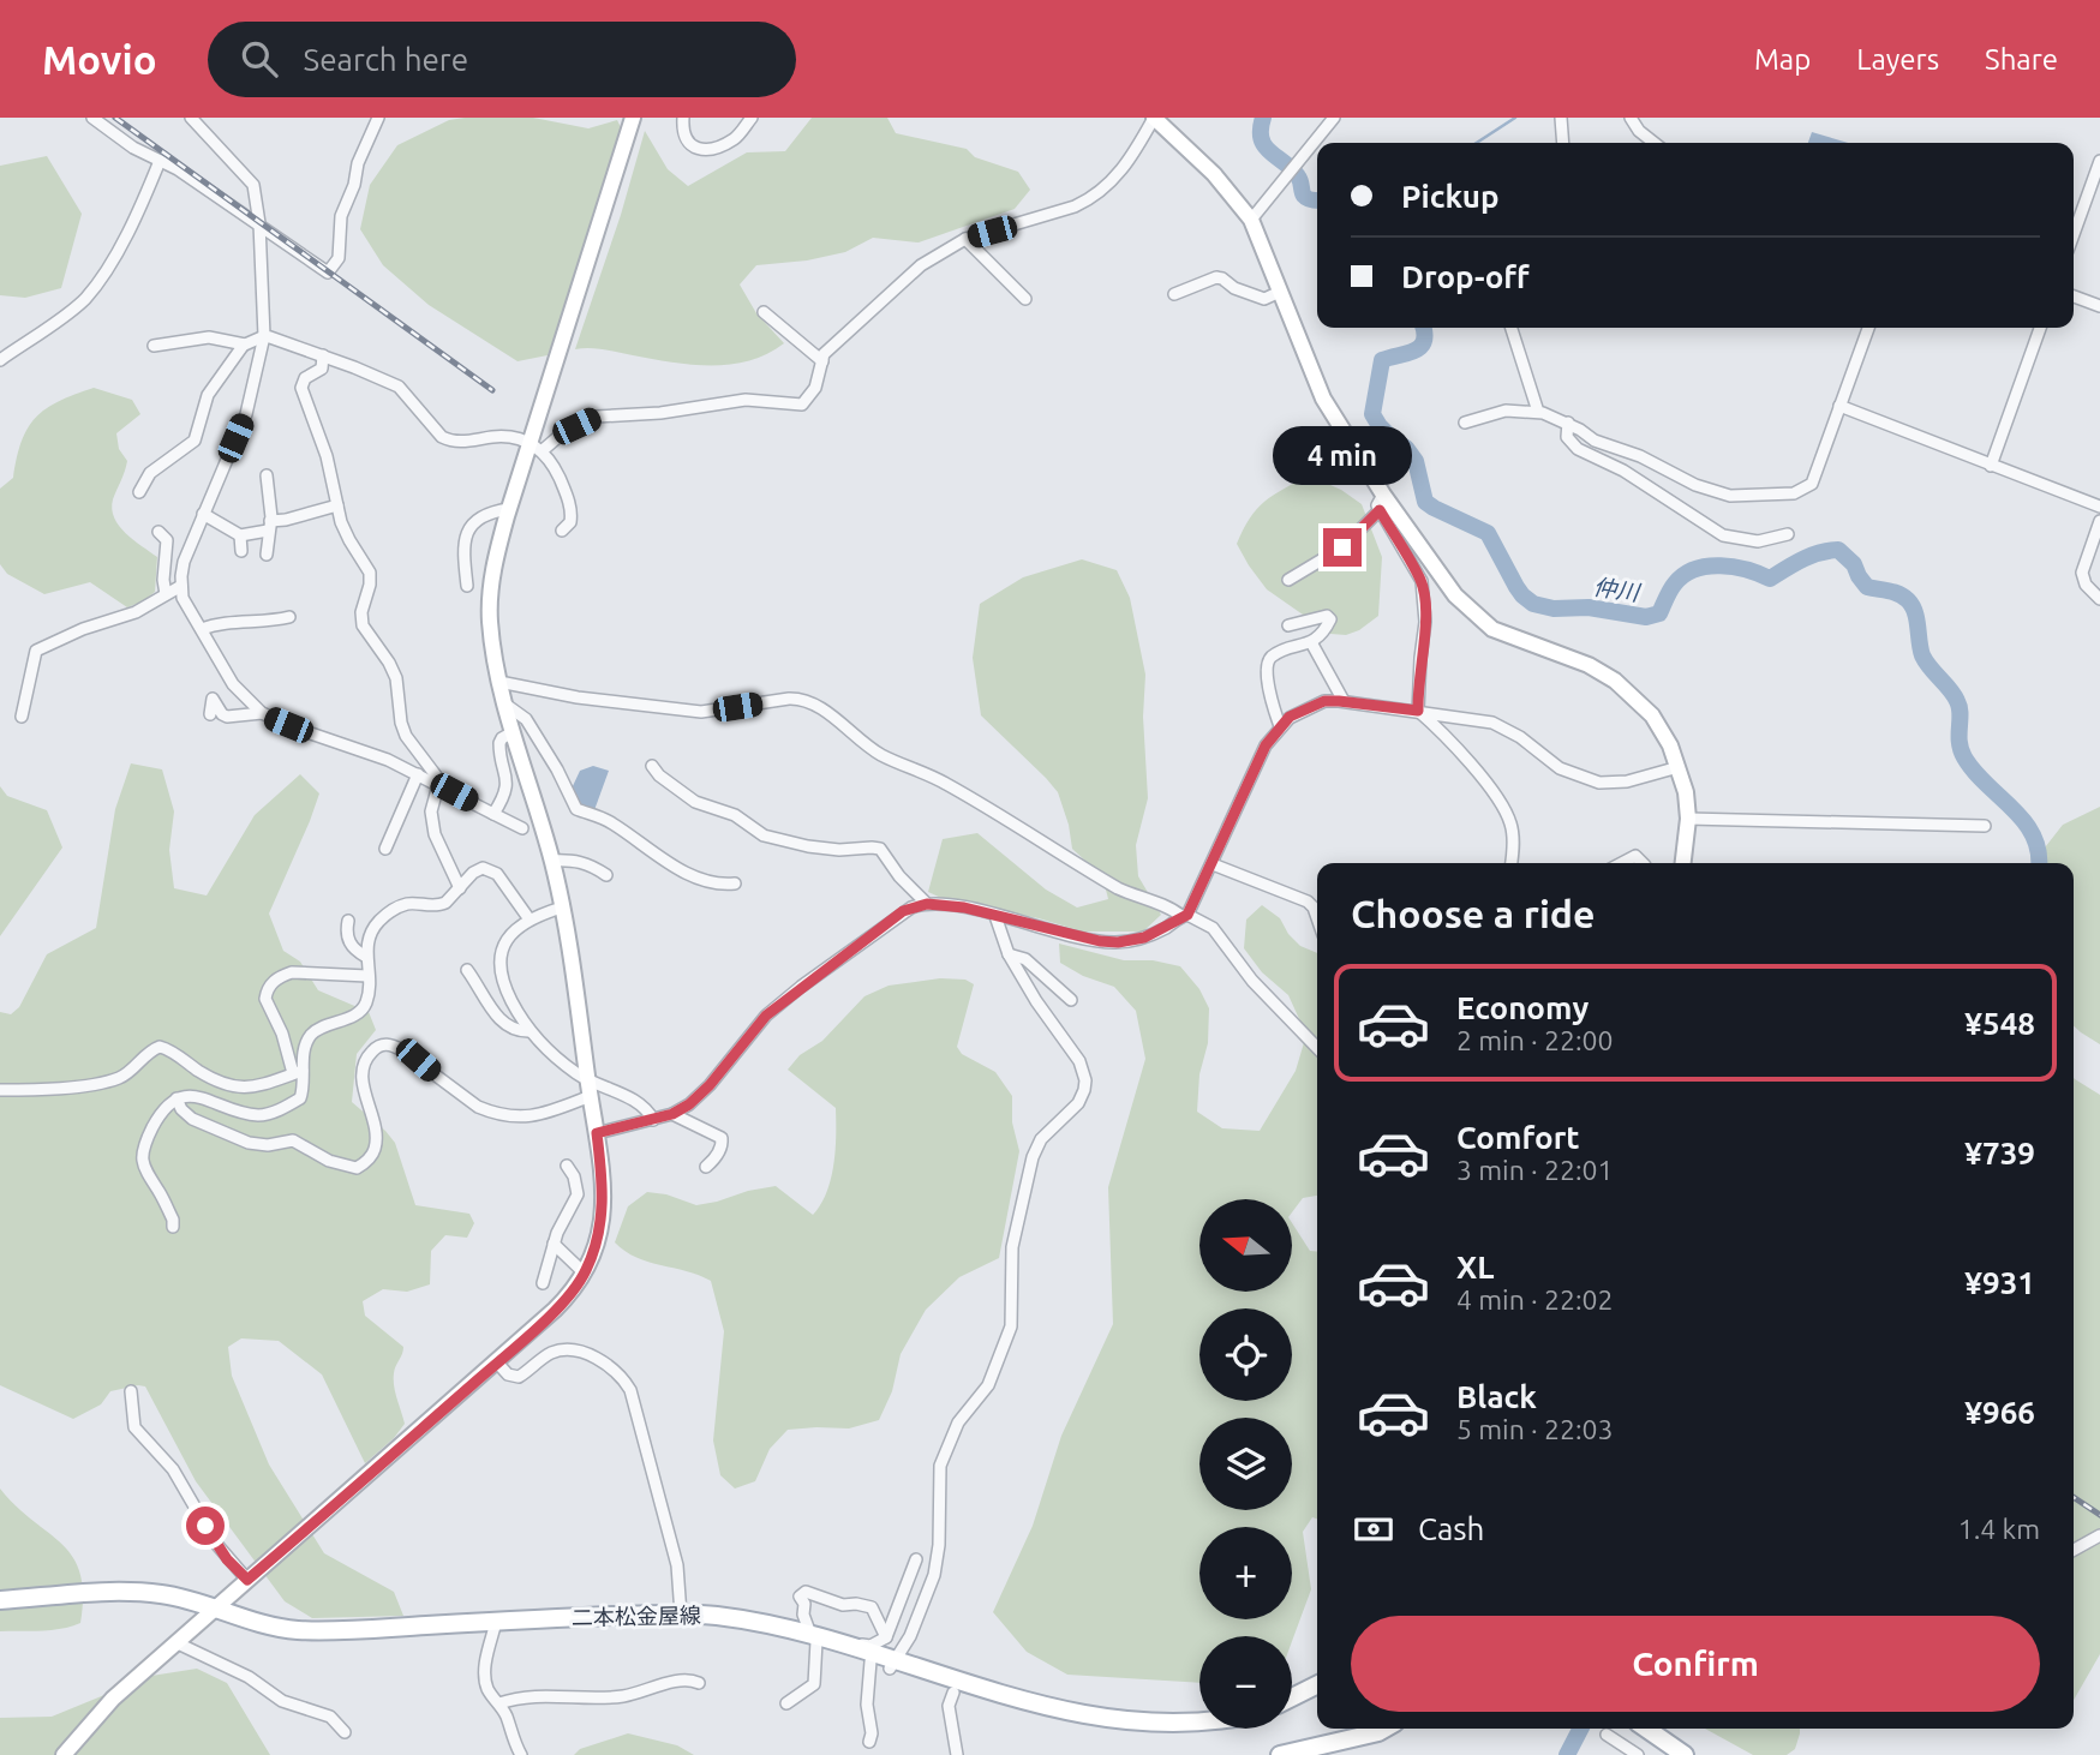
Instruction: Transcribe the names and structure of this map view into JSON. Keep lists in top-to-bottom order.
{
  "streets": {
    "main road": ["二本松金屋線"]
  },
  "water": ["仲川"],
  "north": "left",
  "page": {
    "header": "Movio",
    "search": "Search here",
    "nav": ["Map", "Layers", "Share"],
    "banner": ["Pickup", "Drop-off"],
    "bubble": "4 min",
    "heading": "Choose a ride",
    "list": [
      {
        "name": "Economy",
        "note": "2 min · 22:00",
        "value": "¥548"
      },
      {
        "name": "Comfort",
        "note": "3 min · 22:01",
        "value": "¥739"
      },
      {
        "name": "XL",
        "note": "4 min · 22:02",
        "value": "¥931"
      },
      {
        "name": "Black",
        "note": "5 min · 22:03",
        "value": "¥966"
      }
    ],
    "map_buttons": ["+", "−"],
    "pay": ["Cash", "1.4 km"],
    "buttons": "Confirm"
  }
}
